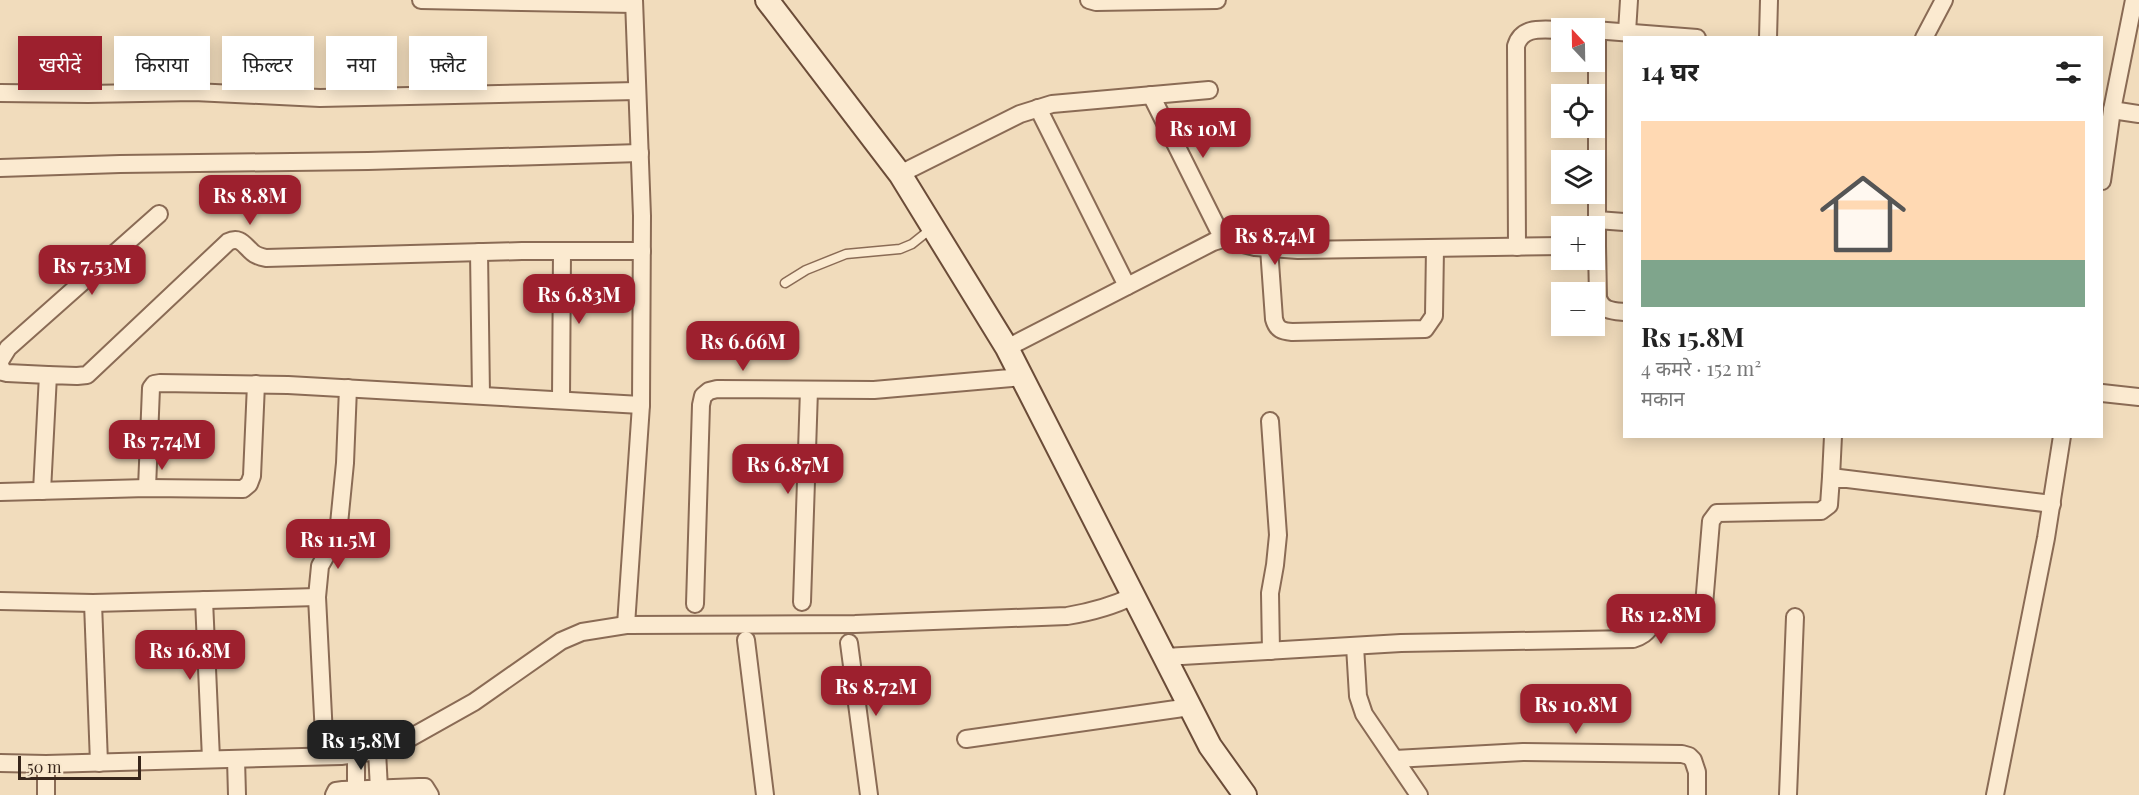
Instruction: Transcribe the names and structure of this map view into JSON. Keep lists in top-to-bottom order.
{
  "scale_bar": "50 m",
  "north": "top",
  "page": {
    "map_buttons": ["+", "−"],
    "chip": [
      "खरीदें",
      "किराया",
      "फ़िल्टर",
      "नया",
      "फ़्लैट"
    ],
    "heading": "14 घर",
    "price": [
      "Rs 10M",
      "Rs 8.8M",
      "Rs 8.74M",
      "Rs 7.53M",
      "Rs 6.83M",
      "Rs 6.66M",
      "Rs 7.74M",
      "Rs 6.87M",
      "Rs 11.5M",
      "Rs 12.8M",
      "Rs 16.8M",
      "Rs 8.72M",
      "Rs 10.8M",
      "Rs 15.8M"
    ],
    "list": [
      {
        "name": "Rs 15.8M",
        "note": "4 कमरे · 152 m² · मकान"
      }
    ],
    "scale": "50 m"
  }
}
